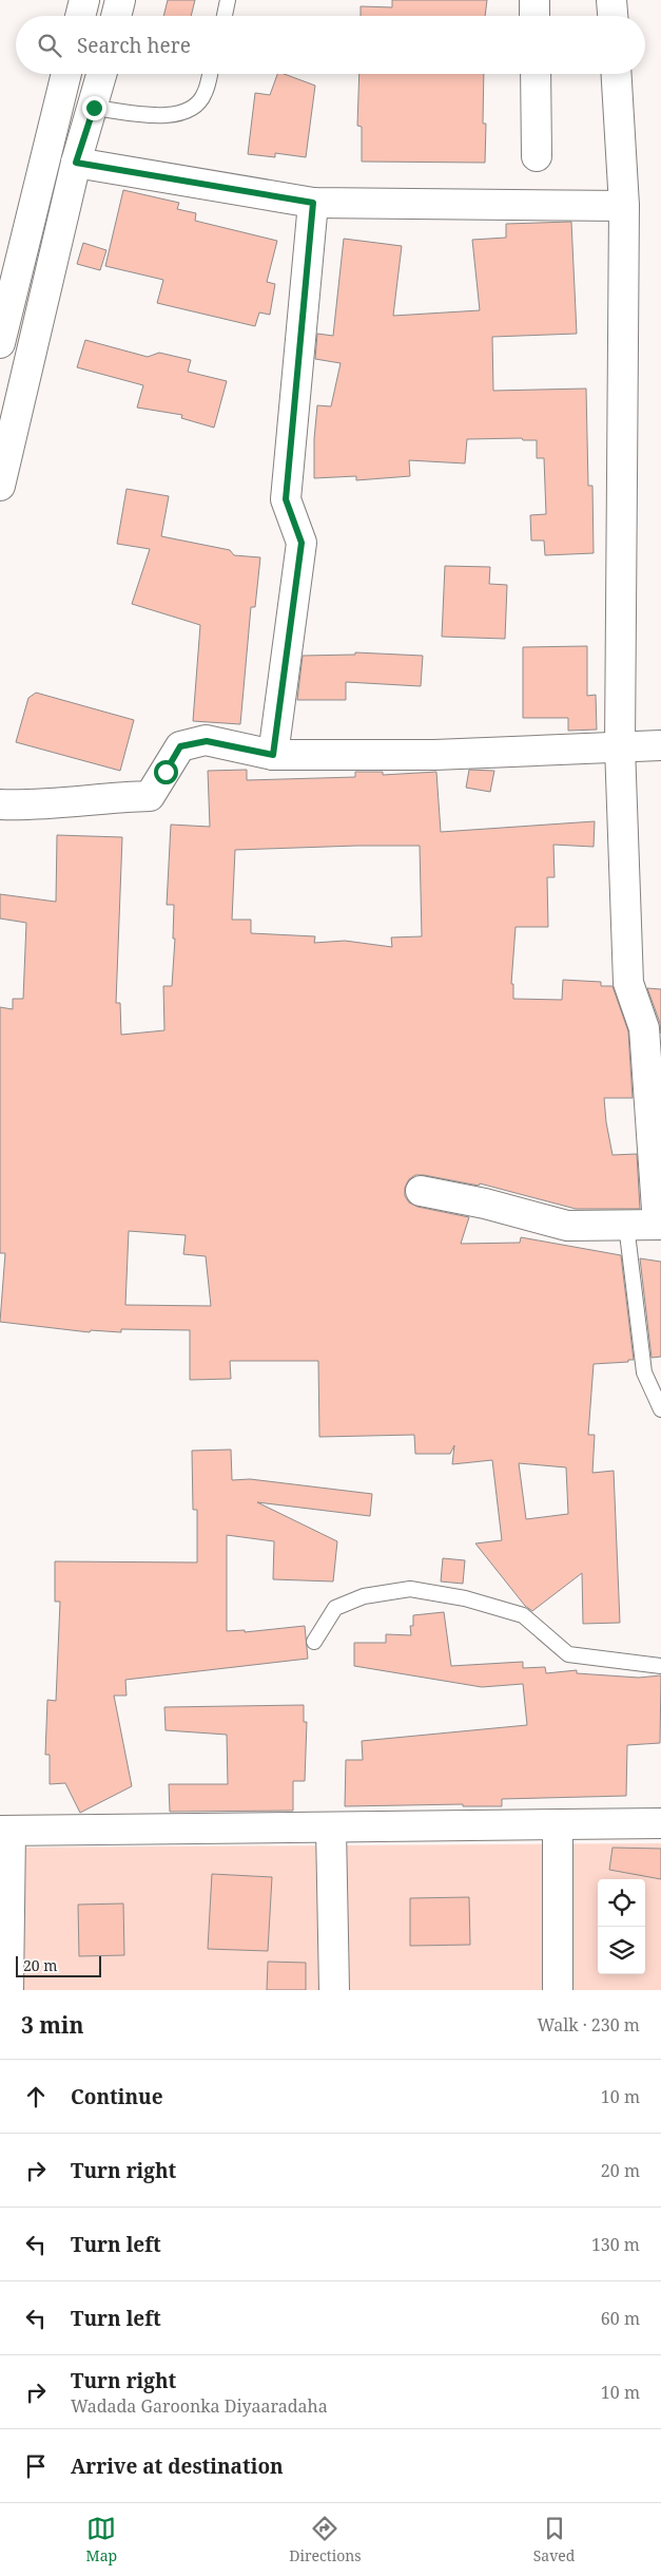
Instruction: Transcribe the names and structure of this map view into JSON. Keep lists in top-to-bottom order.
{
  "scale_bar": "20 m",
  "page": {
    "search": "Search here",
    "scale": "20 m",
    "heading": ["3 min", "Walk · 230 m"],
    "list": [
      ["Continue", "10 m"],
      ["Turn right", "20 m"],
      ["Turn left", "130 m"],
      ["Turn left", "60 m"],
      ["Turn right", "Wadada Garoonka Diyaaradaha", "10 m"],
      "Arrive at destination"
    ],
    "nav": ["Map", "Directions", "Saved"]
  }
}
